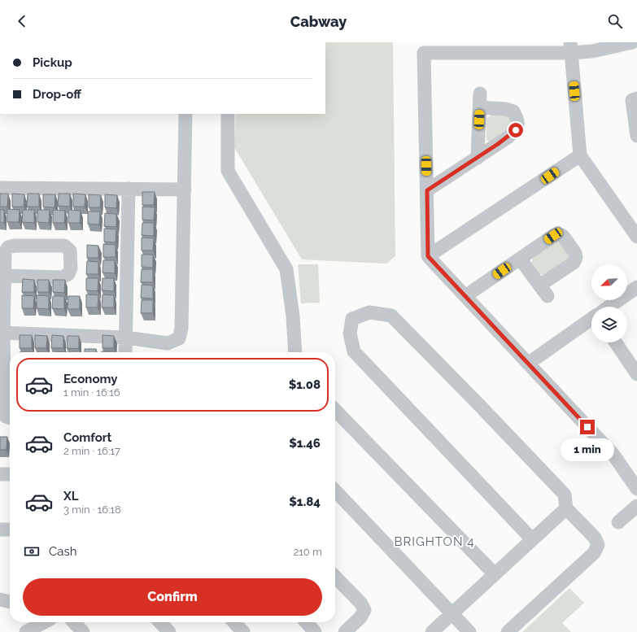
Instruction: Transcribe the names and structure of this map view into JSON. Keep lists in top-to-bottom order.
{
  "districts": ["BRIGHTON 4"],
  "north": "bottom left",
  "page": {
    "header": "Cabway",
    "banner": ["Pickup", "Drop-off"],
    "list": [
      {
        "name": "Economy",
        "note": "1 min · 16:16",
        "value": "$1.08"
      },
      {
        "name": "Comfort",
        "note": "2 min · 16:17",
        "value": "$1.46"
      },
      {
        "name": "XL",
        "note": "3 min · 16:18",
        "value": "$1.84"
      }
    ],
    "bubble": "1 min",
    "pay": ["Cash", "210 m"],
    "buttons": "Confirm"
  }
}
